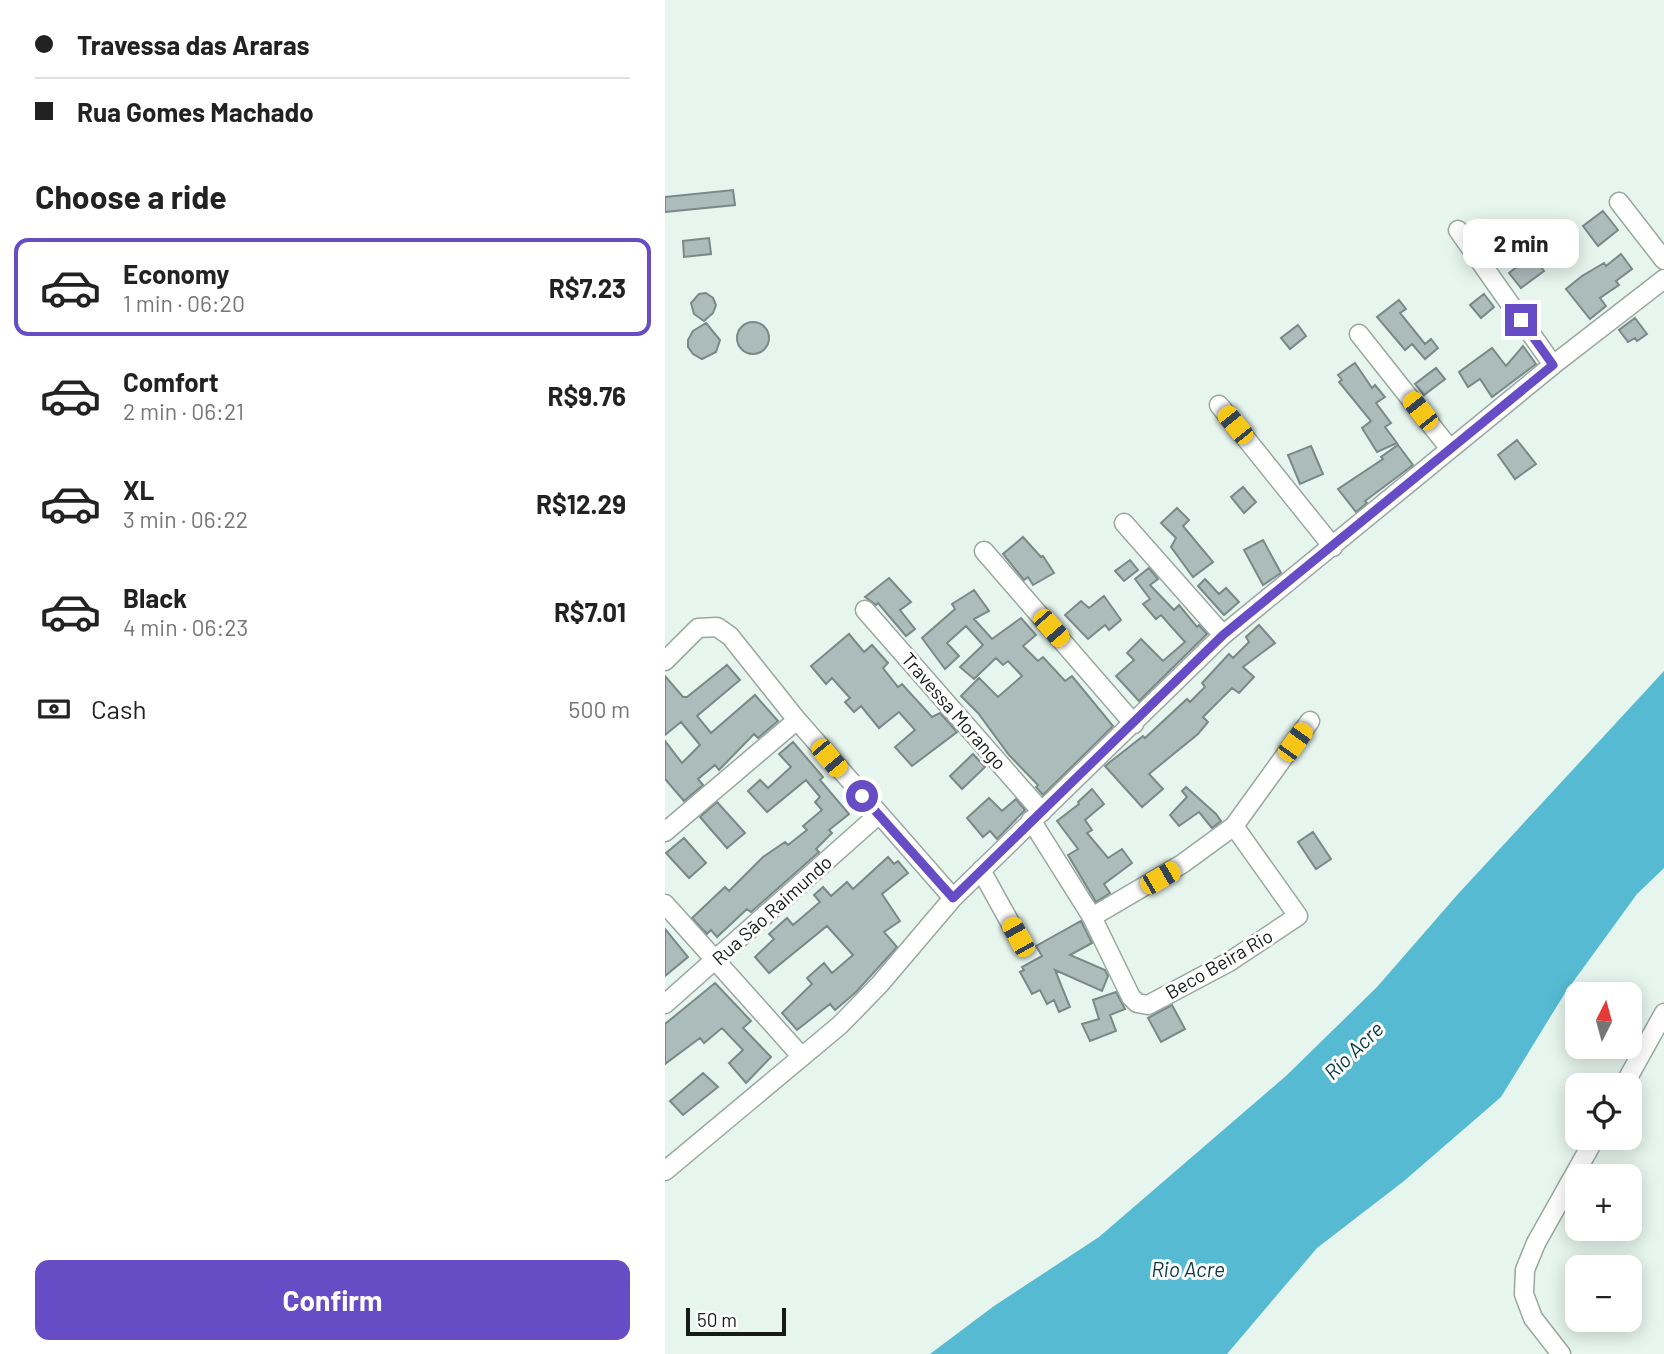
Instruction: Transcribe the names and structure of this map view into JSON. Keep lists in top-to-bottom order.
{
  "streets": {
    "street": ["Travessa Morango", "Rua São Raimundo", "Beco Beira Rio"]
  },
  "crossings": [
    ["Travessa Morango", "Beco Beira Rio"]
  ],
  "water": ["Río Acre", "Rio Acre"],
  "scale_bar": "50 m",
  "north": "top",
  "page": {
    "banner": ["Travessa das Araras", "Rua Gomes Machado"],
    "heading": "Choose a ride",
    "bubble": "2 min",
    "list": [
      {
        "name": "Economy",
        "note": "1 min · 06:20",
        "value": "R$7.23"
      },
      {
        "name": "Comfort",
        "note": "2 min · 06:21",
        "value": "R$9.76"
      },
      {
        "name": "XL",
        "note": "3 min · 06:22",
        "value": "R$12.29"
      },
      {
        "name": "Black",
        "note": "4 min · 06:23",
        "value": "R$7.01"
      }
    ],
    "pay": ["Cash", "500 m"],
    "map_buttons": ["+", "−"],
    "buttons": "Confirm",
    "scale": "50 m"
  }
}
